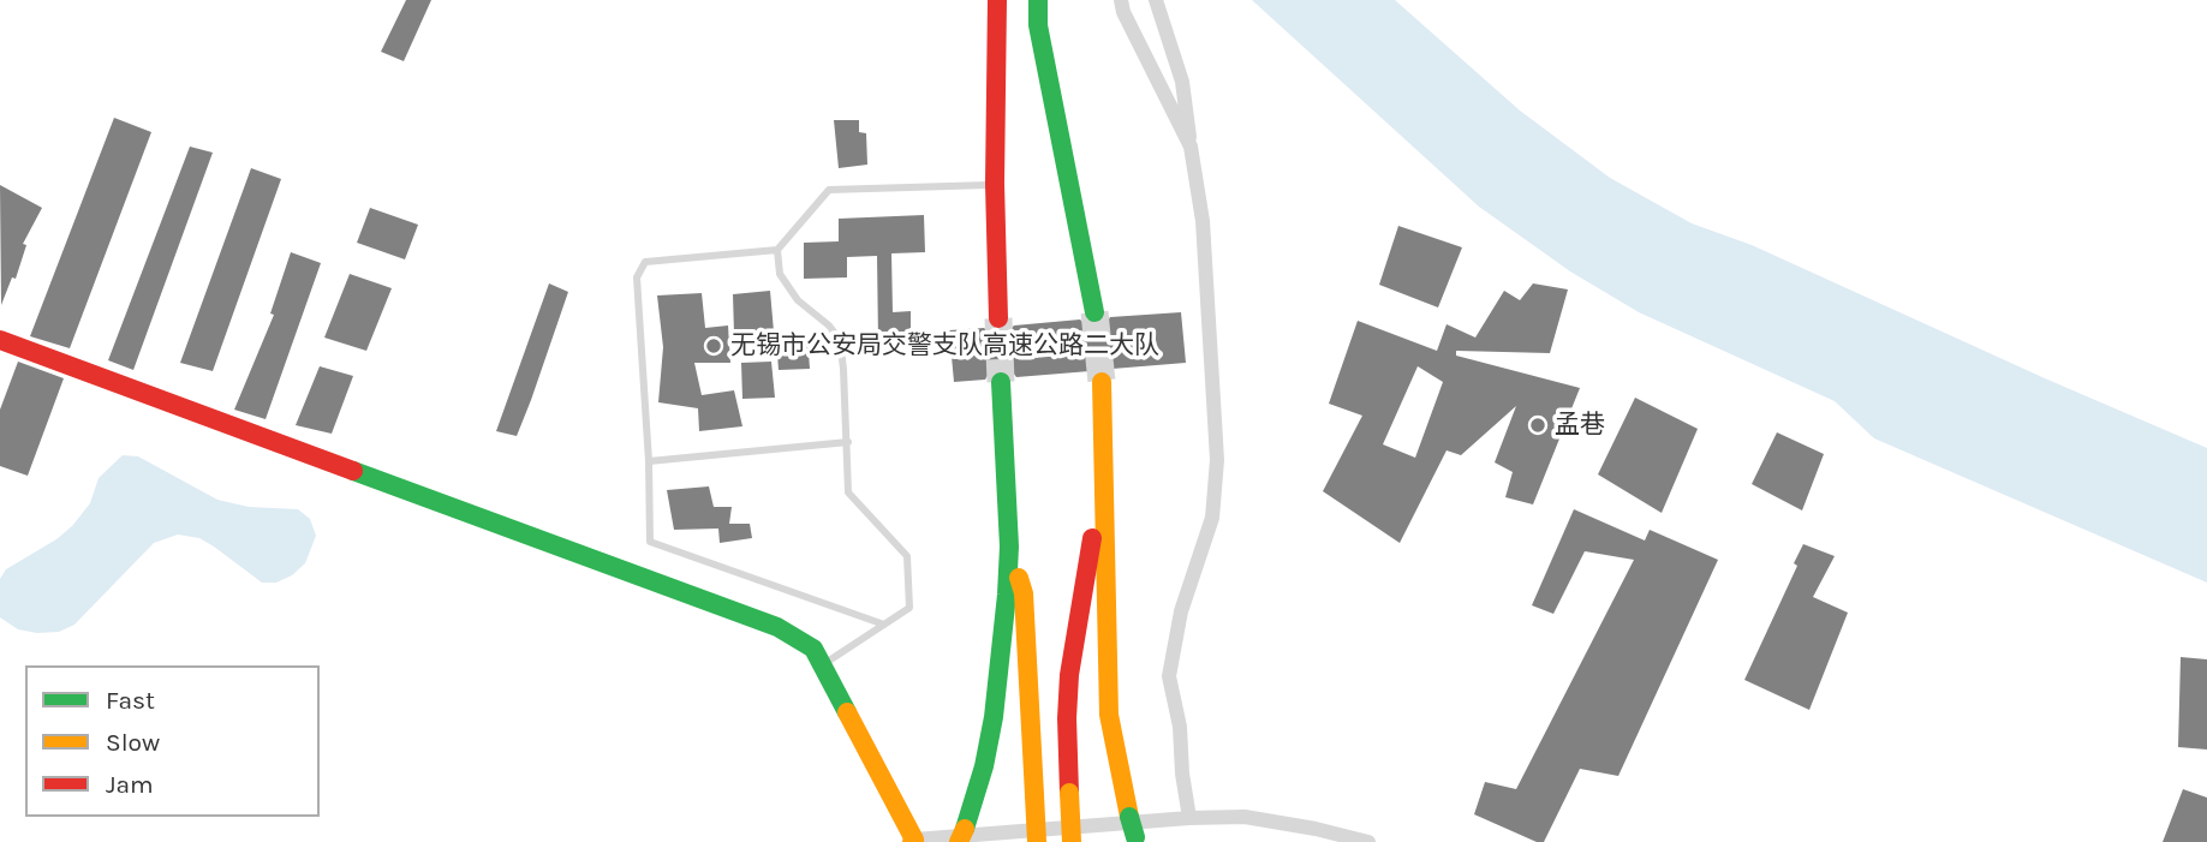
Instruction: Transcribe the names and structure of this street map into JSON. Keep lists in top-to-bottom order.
{
  "places": ["无锡市公安局交警支队高速公路二大队", "孟巷"],
  "legend": ["Fast", "Slow", "Jam"]
}
